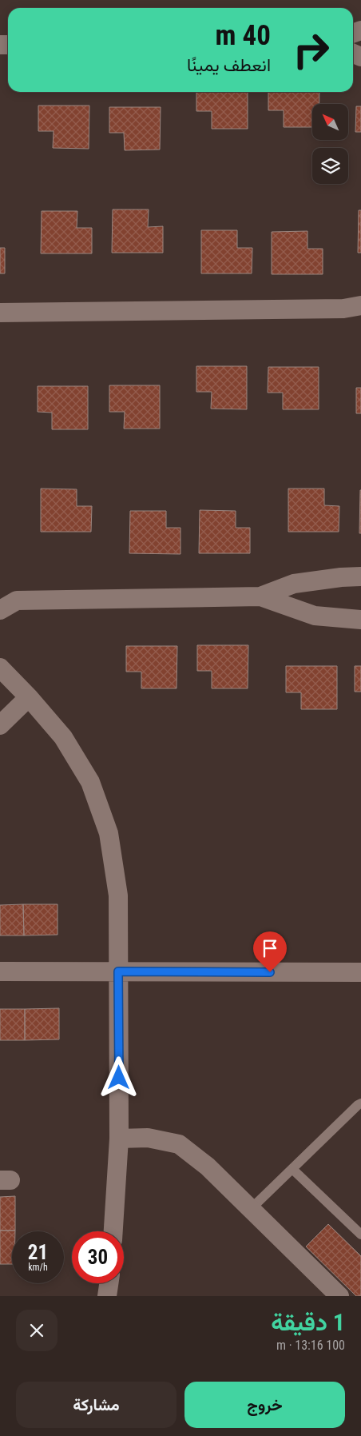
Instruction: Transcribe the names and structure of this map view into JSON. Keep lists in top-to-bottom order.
{
  "north": "top left",
  "page": {
    "turn": ["40 m", "انعطف يمينًا"],
    "speed": "21 km/h",
    "limit": "30",
    "heading": ["1 دقيقة", "100 m · 13:16"],
    "buttons": ["خروج", "مشاركة"]
  }
}
